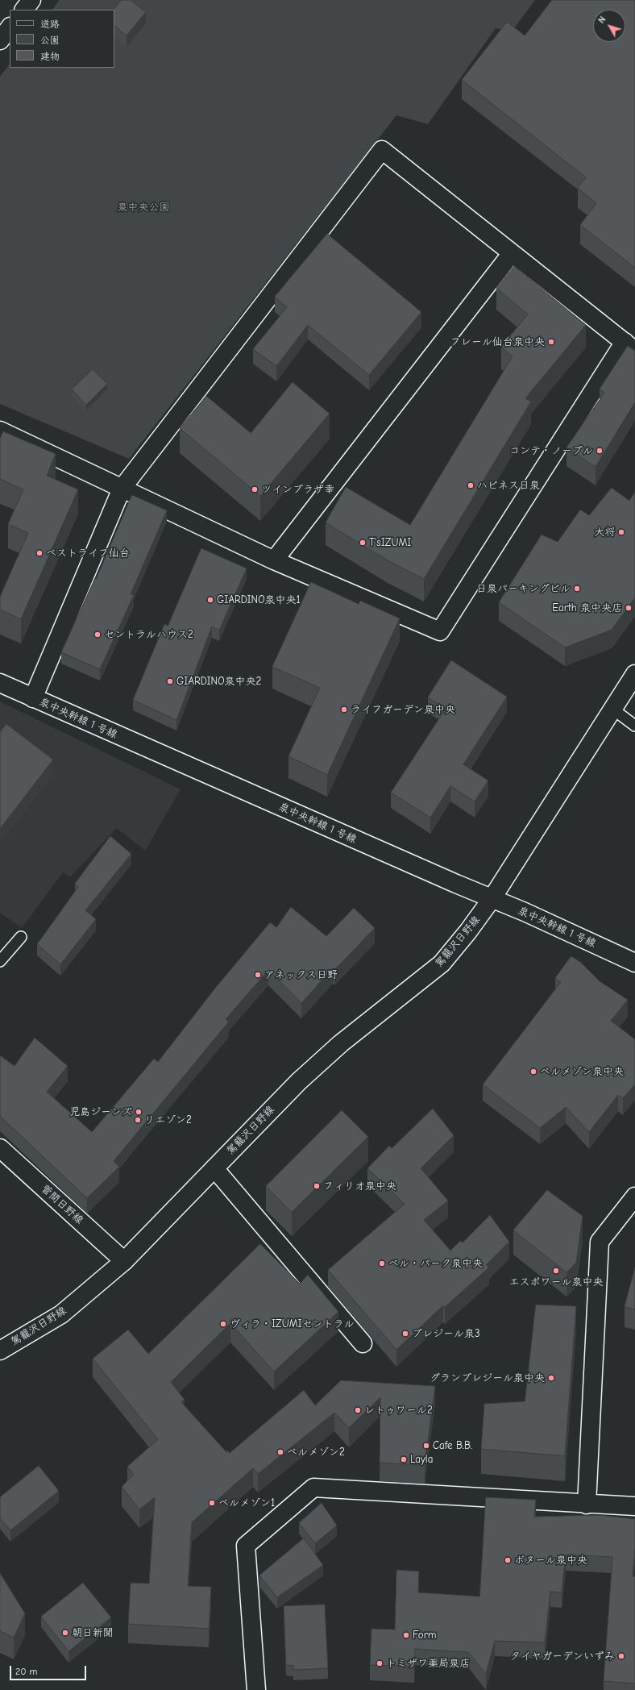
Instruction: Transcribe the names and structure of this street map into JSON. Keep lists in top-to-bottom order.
{
  "streets": {
    "street": ["泉中央幹線１号線", "駕籠沢日野線", "菅間日野線"]
  },
  "crossings": [
    ["泉中央幹線１号線", "駕籠沢日野線"],
    ["駕籠沢日野線", "菅間日野線"]
  ],
  "parks": ["泉中央公園"],
  "places": [
    "フレール仙台泉中央",
    "コンテ・ノーブル",
    "ハピネス日泉",
    "ツインプラザ幸",
    "大将",
    "T'sIZUMI",
    "ベストライフ仙台",
    "日泉パーキングビル",
    "GIARDINO泉中央1",
    "Earth 泉中央店",
    "セントラルハウス2",
    "GIARDINO泉中央2",
    "ライフガーデン泉中央",
    "アネックス日野",
    "ベルメゾン泉中央",
    "児島ジーンズ",
    "リエゾン2",
    "フィリオ泉中央",
    "ベル・パーク泉中央",
    "エスポワール泉中央",
    "ヴィラ・IZUMIセントラル",
    "プレジール泉3",
    "グランプレジール泉中央",
    "レトゥワール2",
    "Cafe B.B.",
    "ベルメゾン2",
    "Layla",
    "ベルメゾン1",
    "ボヌール泉中央",
    "朝日新聞",
    "Form",
    "タイヤガーデンいずみ",
    "トミザワ薬局泉店"
  ],
  "legend": ["道路", "公園", "建物"],
  "scale_bar": "20 m",
  "north": "top left"
}
